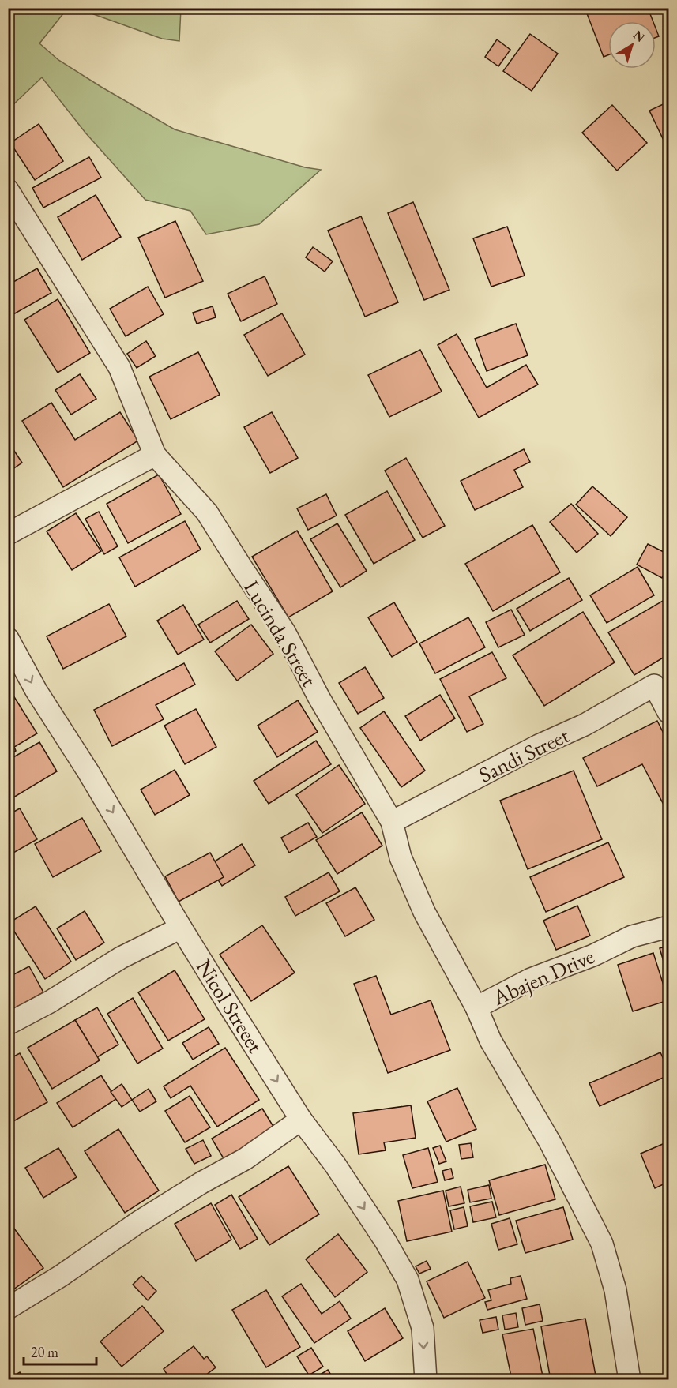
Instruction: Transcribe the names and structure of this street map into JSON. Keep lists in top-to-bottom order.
{
  "streets": {
    "street": [
      "Lucinda Street",
      "Sandi Street",
      "Abajen Drive",
      "Nicol Streeet"
    ]
  },
  "crossings": [
    ["Lucinda Street", "Sandi Street"],
    ["Lucinda Street", "Abajen Drive"],
    ["Sandi Street", "Abajen Drive"]
  ],
  "one_way": ["Nicol Streeet"],
  "scale_bar": "20 m",
  "north": "top right"
}
